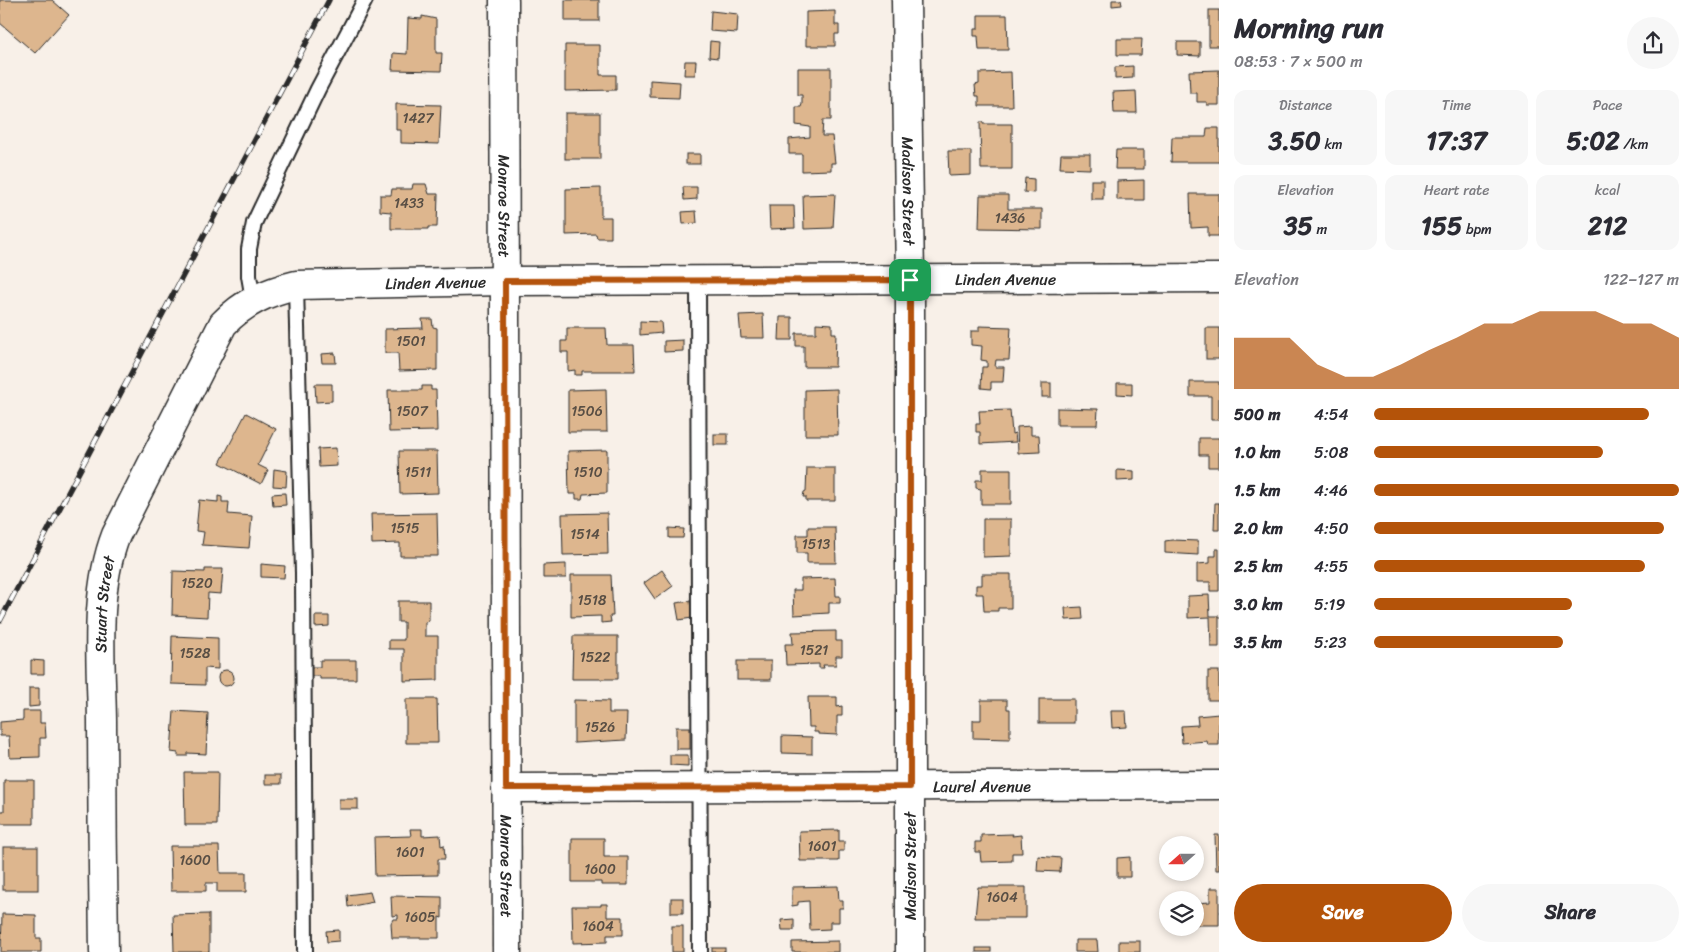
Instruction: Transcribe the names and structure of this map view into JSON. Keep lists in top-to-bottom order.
{
  "streets": {
    "street": [
      "Madison Street",
      "Monroe Street",
      "Linden Avenue",
      "Stuart Street",
      "Laurel Avenue"
    ]
  },
  "crossings": [
    ["Madison Street", "Linden Avenue"],
    ["Madison Street", "Laurel Avenue"],
    ["Monroe Street", "Linden Avenue"],
    ["Monroe Street", "Laurel Avenue"],
    ["Linden Avenue", "Stuart Street"]
  ],
  "house_numbers": [
    "1427",
    "1433",
    "1436",
    "1501",
    "1507",
    "1506",
    "1511",
    "1510",
    "1515",
    "1514",
    "1513",
    "1520",
    "1518",
    "1521",
    "1528",
    "1522",
    "1526",
    "1601",
    "1601",
    "1600",
    "1600",
    "1604",
    "1605",
    "1604"
  ],
  "north": "left",
  "page": {
    "heading": ["Morning run", "08:53 · 7 × 500 m"],
    "stats": [
      ["Distance", "3.50 km"],
      ["Time", "17:37"],
      ["Pace", "5:02 /km"],
      ["Elevation", "35 m"],
      ["Heart rate", "155 bpm"],
      ["kcal", "212"]
    ],
    "chart": ["Elevation", "122–127 m"],
    "list": [
      {
        "name": "500 m",
        "note": "4:54"
      },
      {
        "name": "1.0 km",
        "note": "5:08"
      },
      {
        "name": "1.5 km",
        "note": "4:46"
      },
      {
        "name": "2.0 km",
        "note": "4:50"
      },
      {
        "name": "2.5 km",
        "note": "4:55"
      },
      {
        "name": "3.0 km",
        "note": "5:19"
      },
      {
        "name": "3.5 km",
        "note": "5:23"
      }
    ],
    "buttons": ["Save", "Share"]
  }
}
